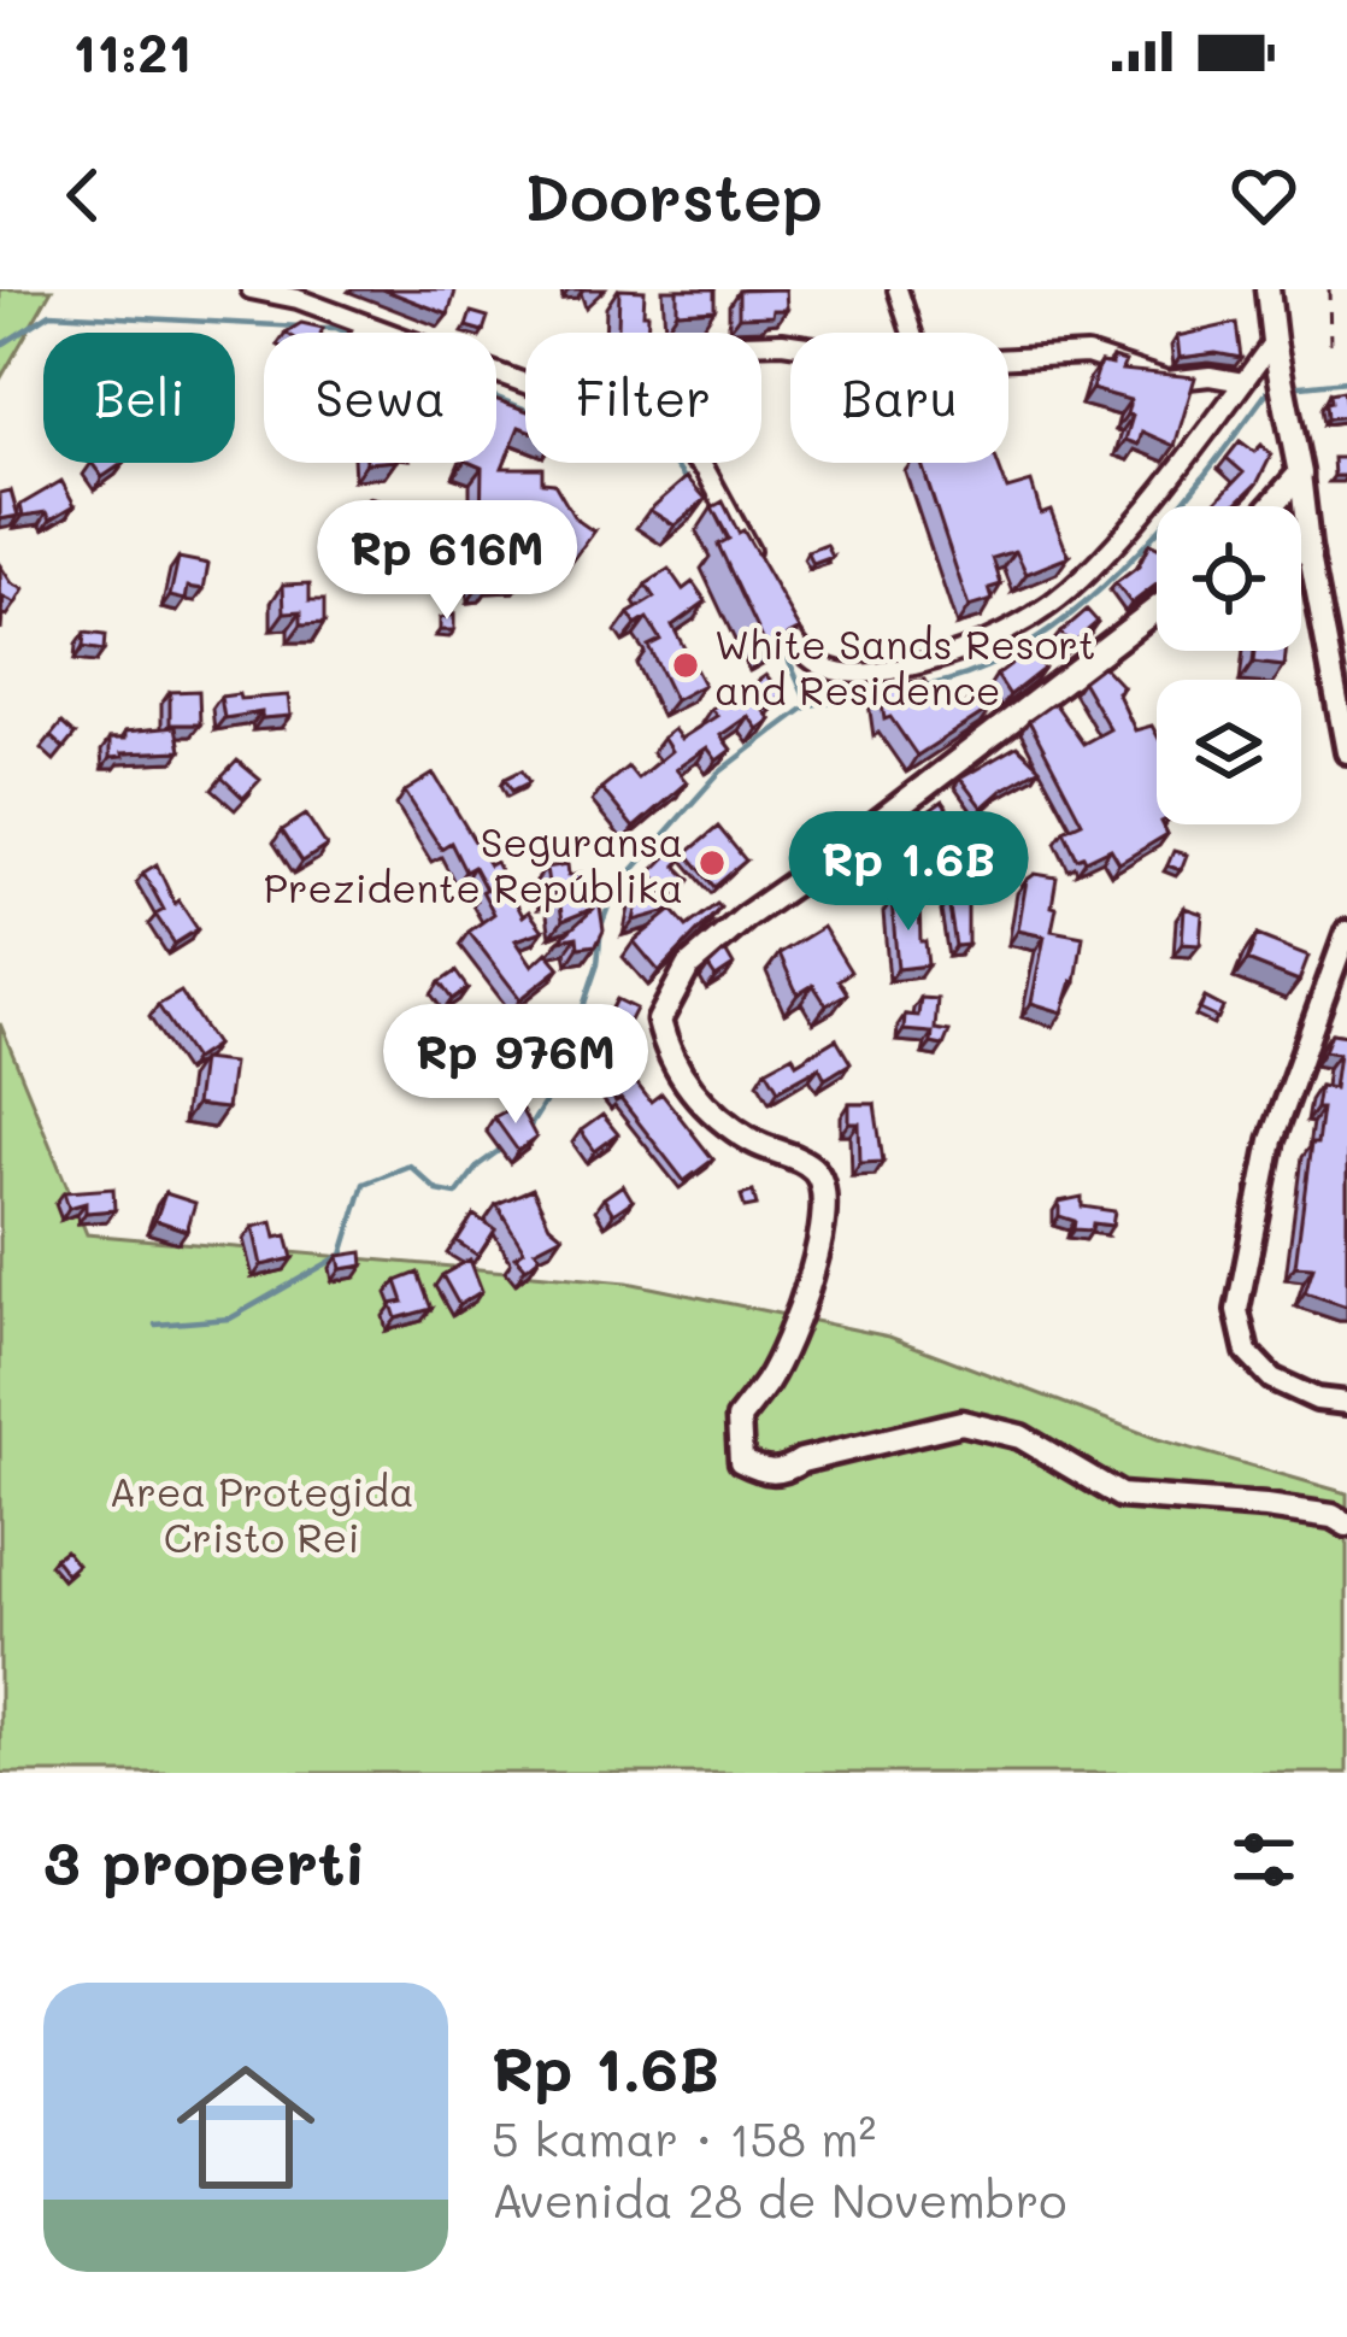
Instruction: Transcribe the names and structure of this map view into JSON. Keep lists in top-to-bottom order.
{
  "parks": ["Area Protegida Cristo Rei"],
  "places": ["White Sands Resort and Residence", "Seguransa Prezidente Repúblika"],
  "page": {
    "status": "11:21",
    "header": "Doorstep",
    "chip": [
      "Beli",
      "Sewa",
      "Filter",
      "Baru"
    ],
    "price": ["Rp 616M", "Rp 1.6B", "Rp 976M"],
    "heading": "3 properti",
    "list": [
      {
        "name": "Rp 1.6B",
        "note": "5 kamar · 158 m² · Avenida 28 de Novembro"
      }
    ]
  }
}
